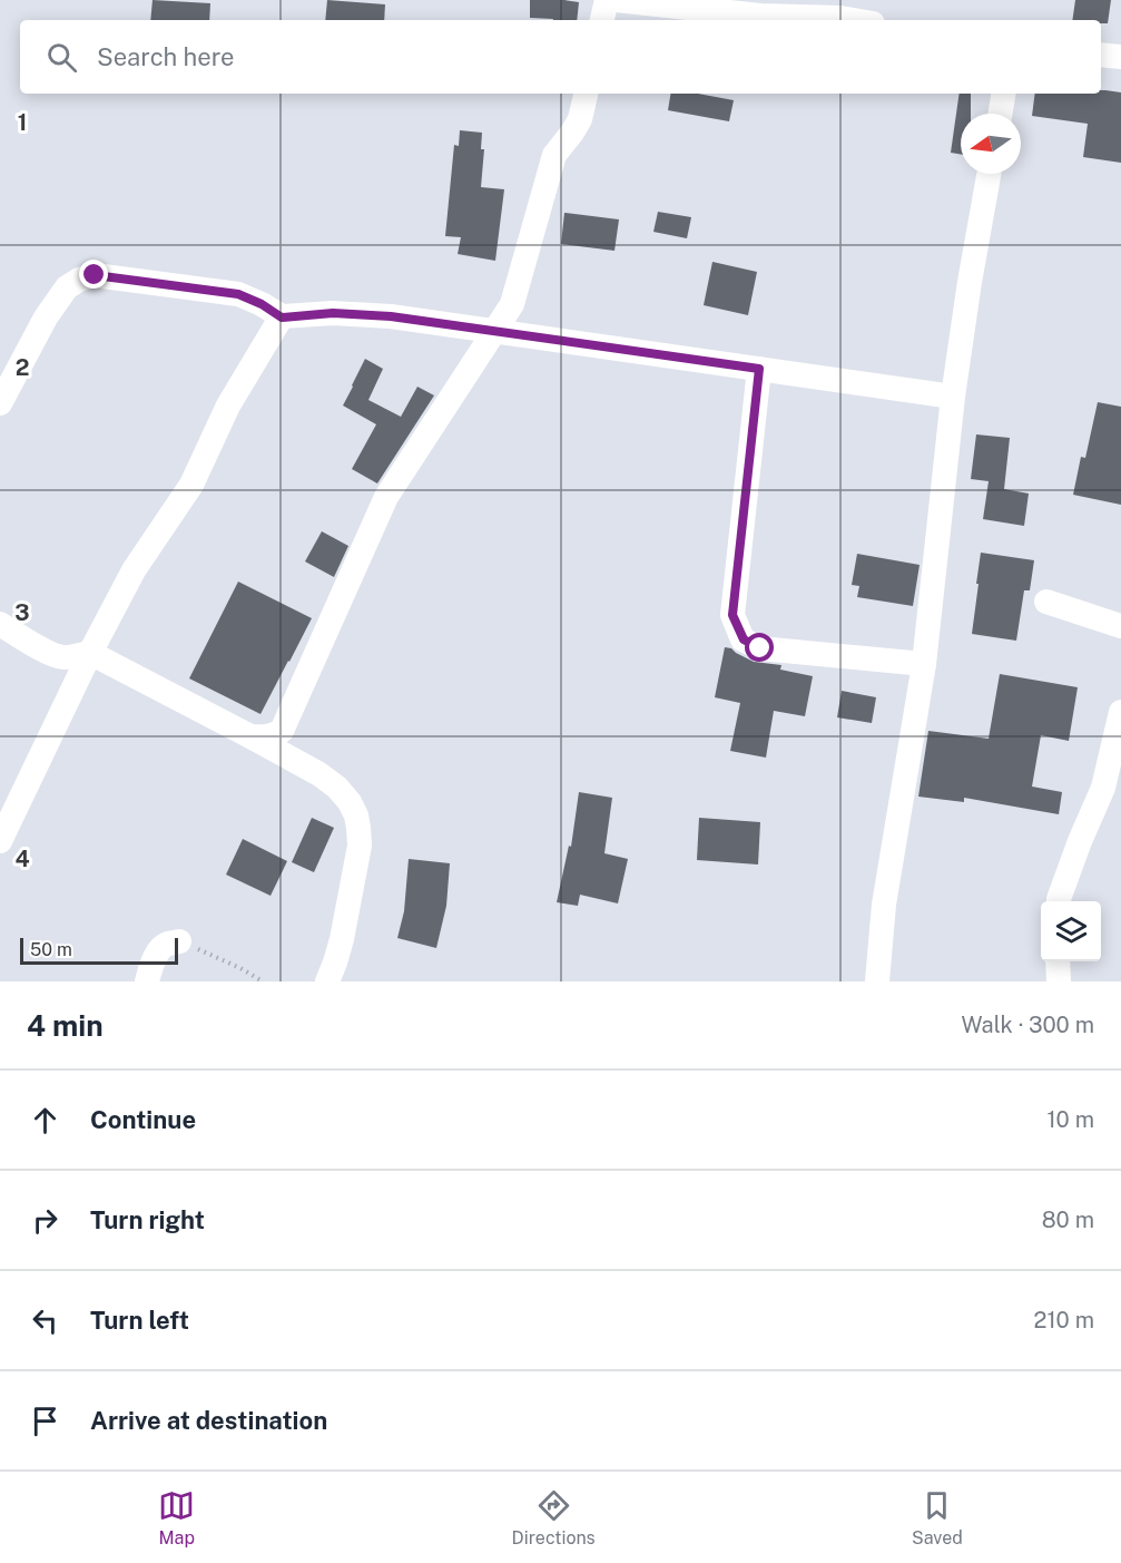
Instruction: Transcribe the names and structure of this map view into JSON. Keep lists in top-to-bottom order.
{
  "scale_bar": "50 m",
  "north": "left",
  "page": {
    "search": "Search here",
    "scale": "50 m",
    "heading": ["4 min", "Walk · 300 m"],
    "list": [
      ["Continue", "10 m"],
      ["Turn right", "80 m"],
      ["Turn left", "210 m"],
      "Arrive at destination"
    ],
    "nav": ["Map", "Directions", "Saved"]
  },
  "grid": {
    "rows": [
      "1",
      "2",
      "3",
      "4"
    ]
  }
}
